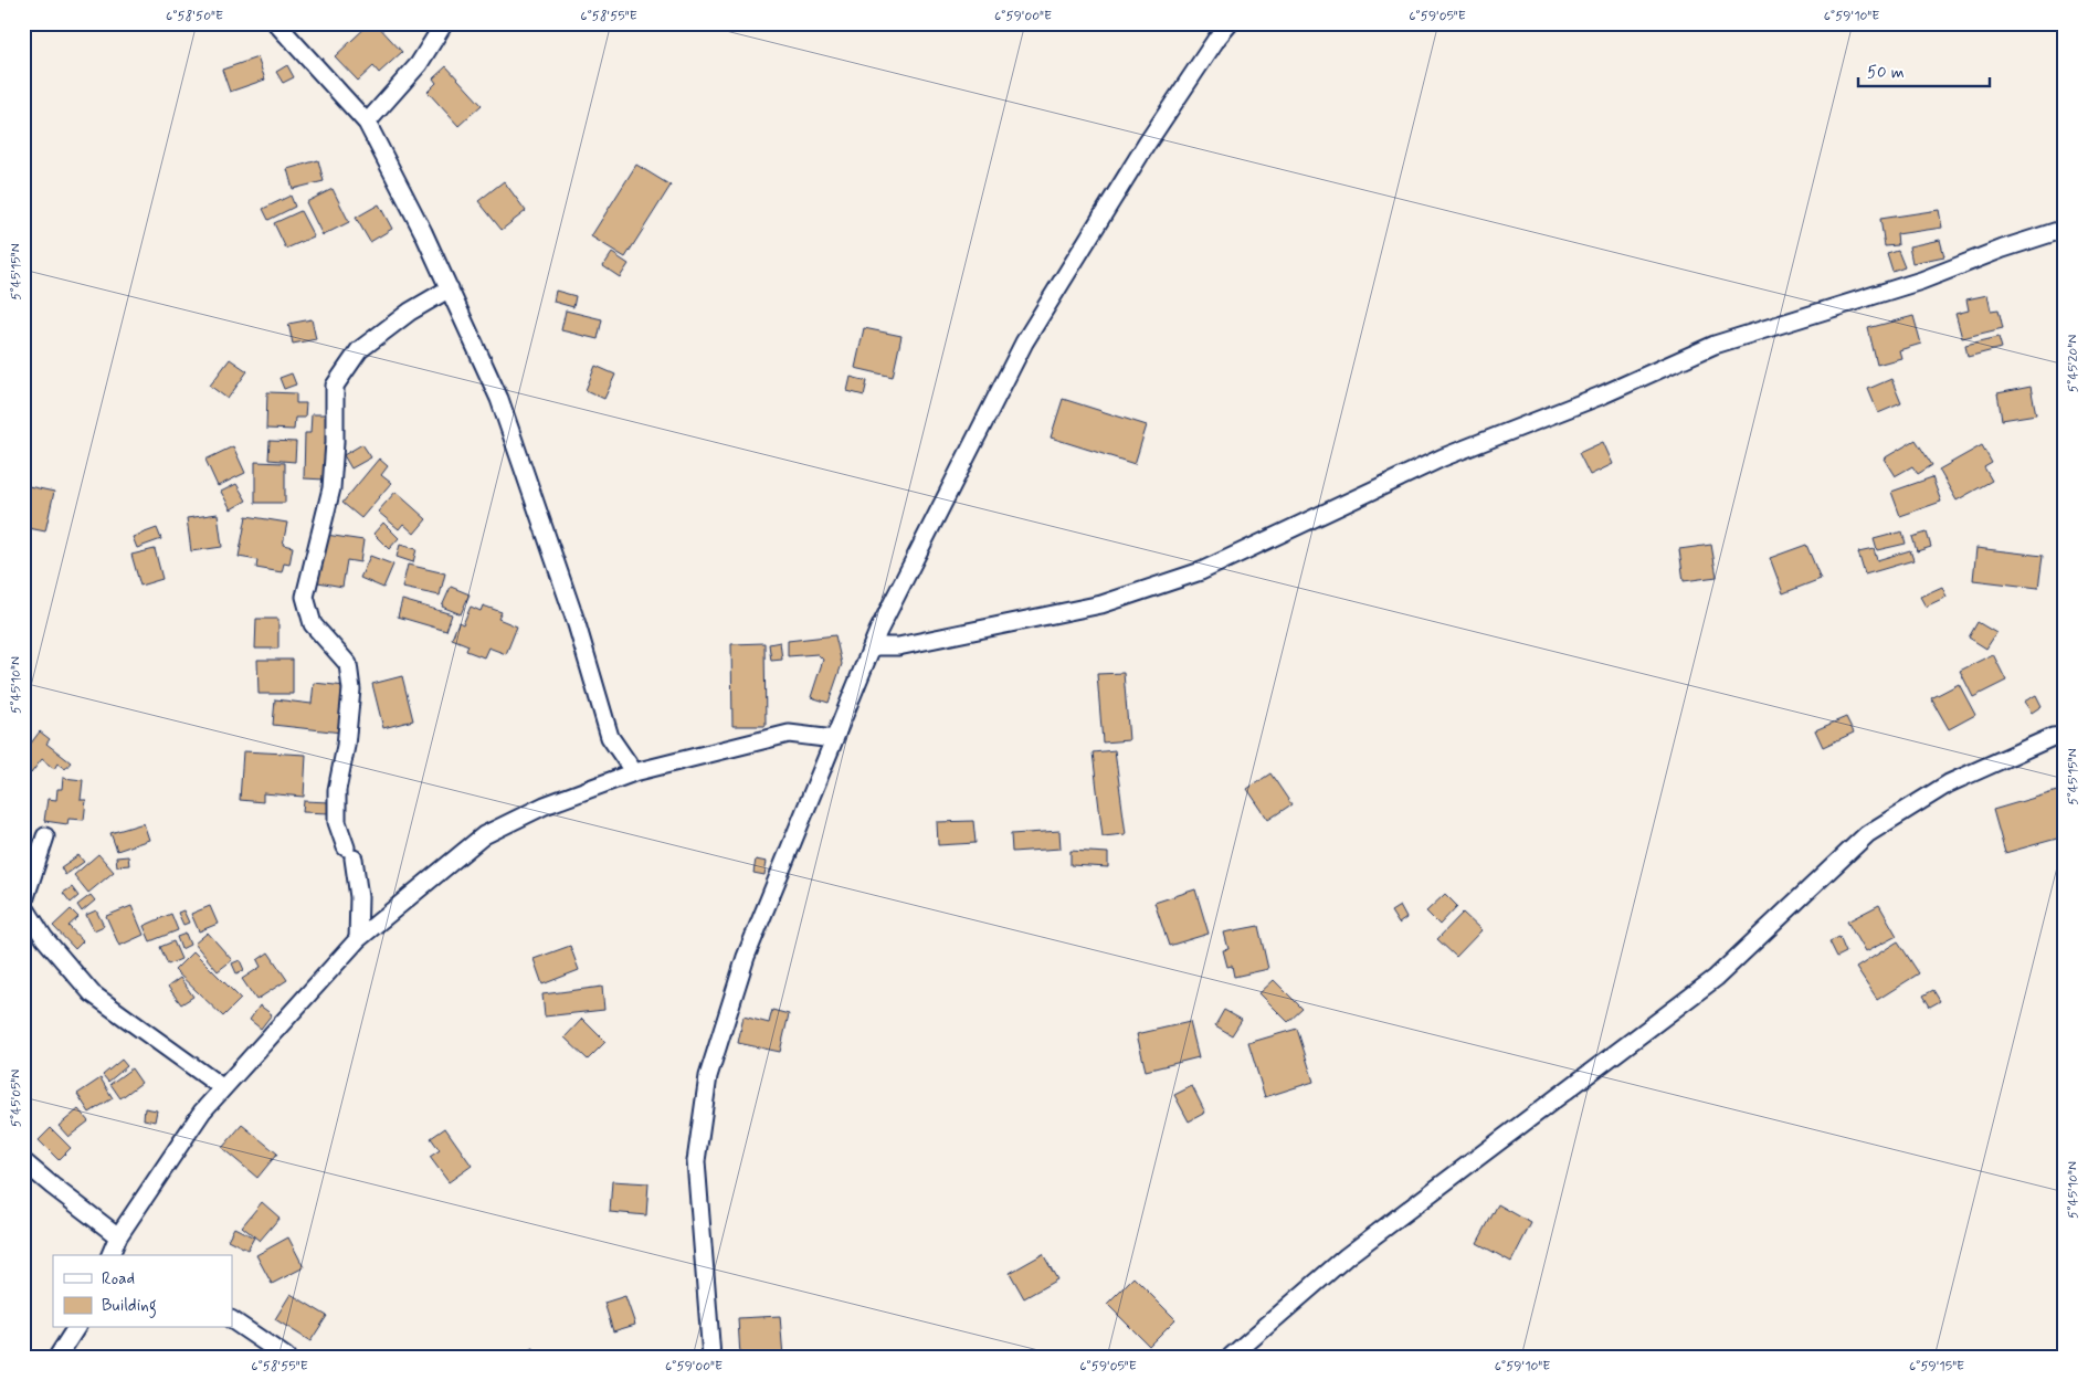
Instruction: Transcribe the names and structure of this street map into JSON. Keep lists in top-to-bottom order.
{
  "legend": ["Road", "Building"],
  "scale_bar": "50 m",
  "coordinates": [
    "6°58'50\"E",
    "6°58'55\"E",
    "6°59'00\"E",
    "6°59'05\"E",
    "6°59'10\"E",
    "5°45'15\"N",
    "5°45'20\"N",
    "5°45'10\"N",
    "5°45'05\"N",
    "6°59'15\"E"
  ]
}
